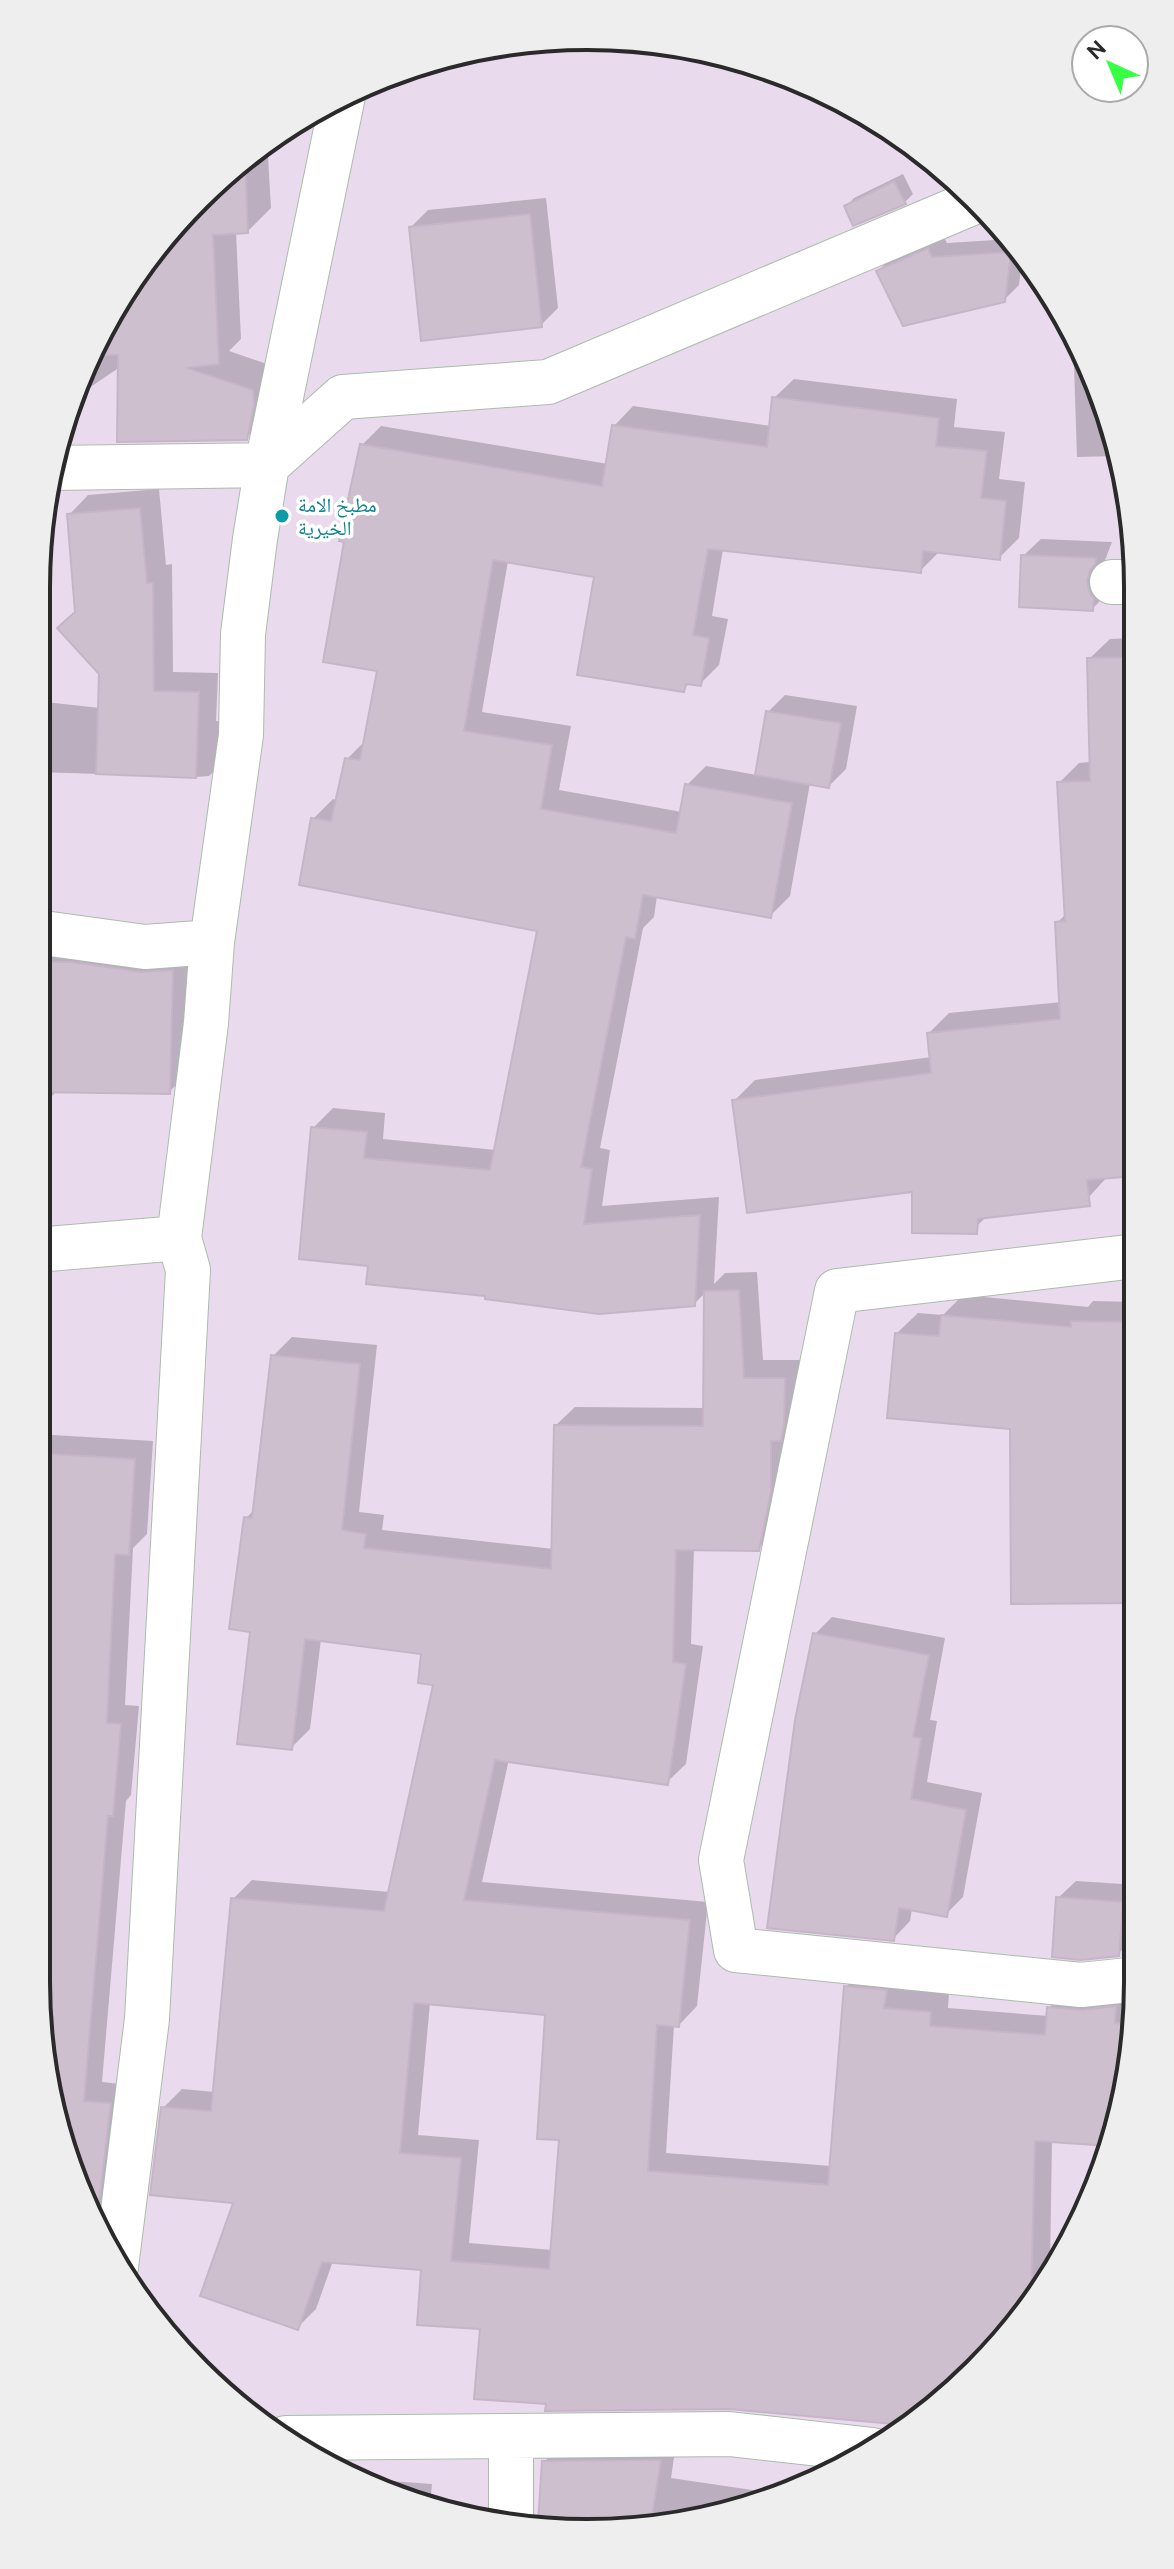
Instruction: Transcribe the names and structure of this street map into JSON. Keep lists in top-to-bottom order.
{
  "places": ["مطبخ الامة الخيرية"],
  "north": "top left"
}
